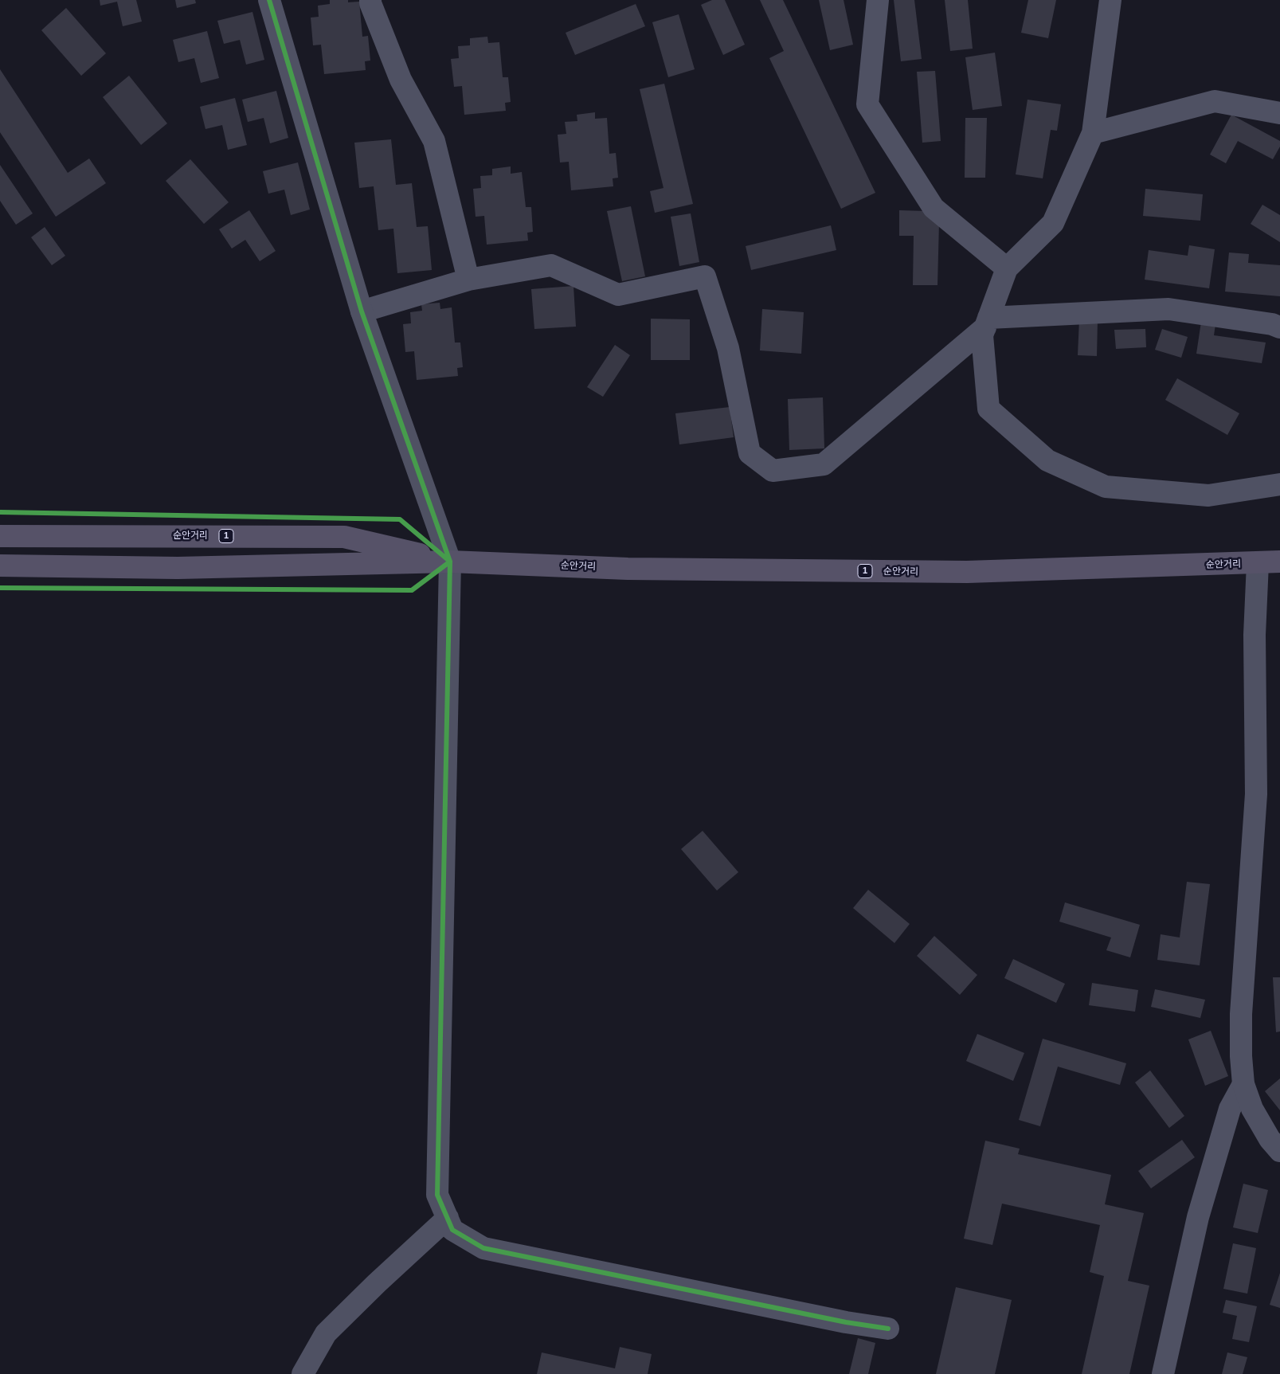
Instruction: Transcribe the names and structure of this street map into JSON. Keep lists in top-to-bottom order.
{
  "streets": {
    "main road": ["순안거리", "1"]
  }
}
